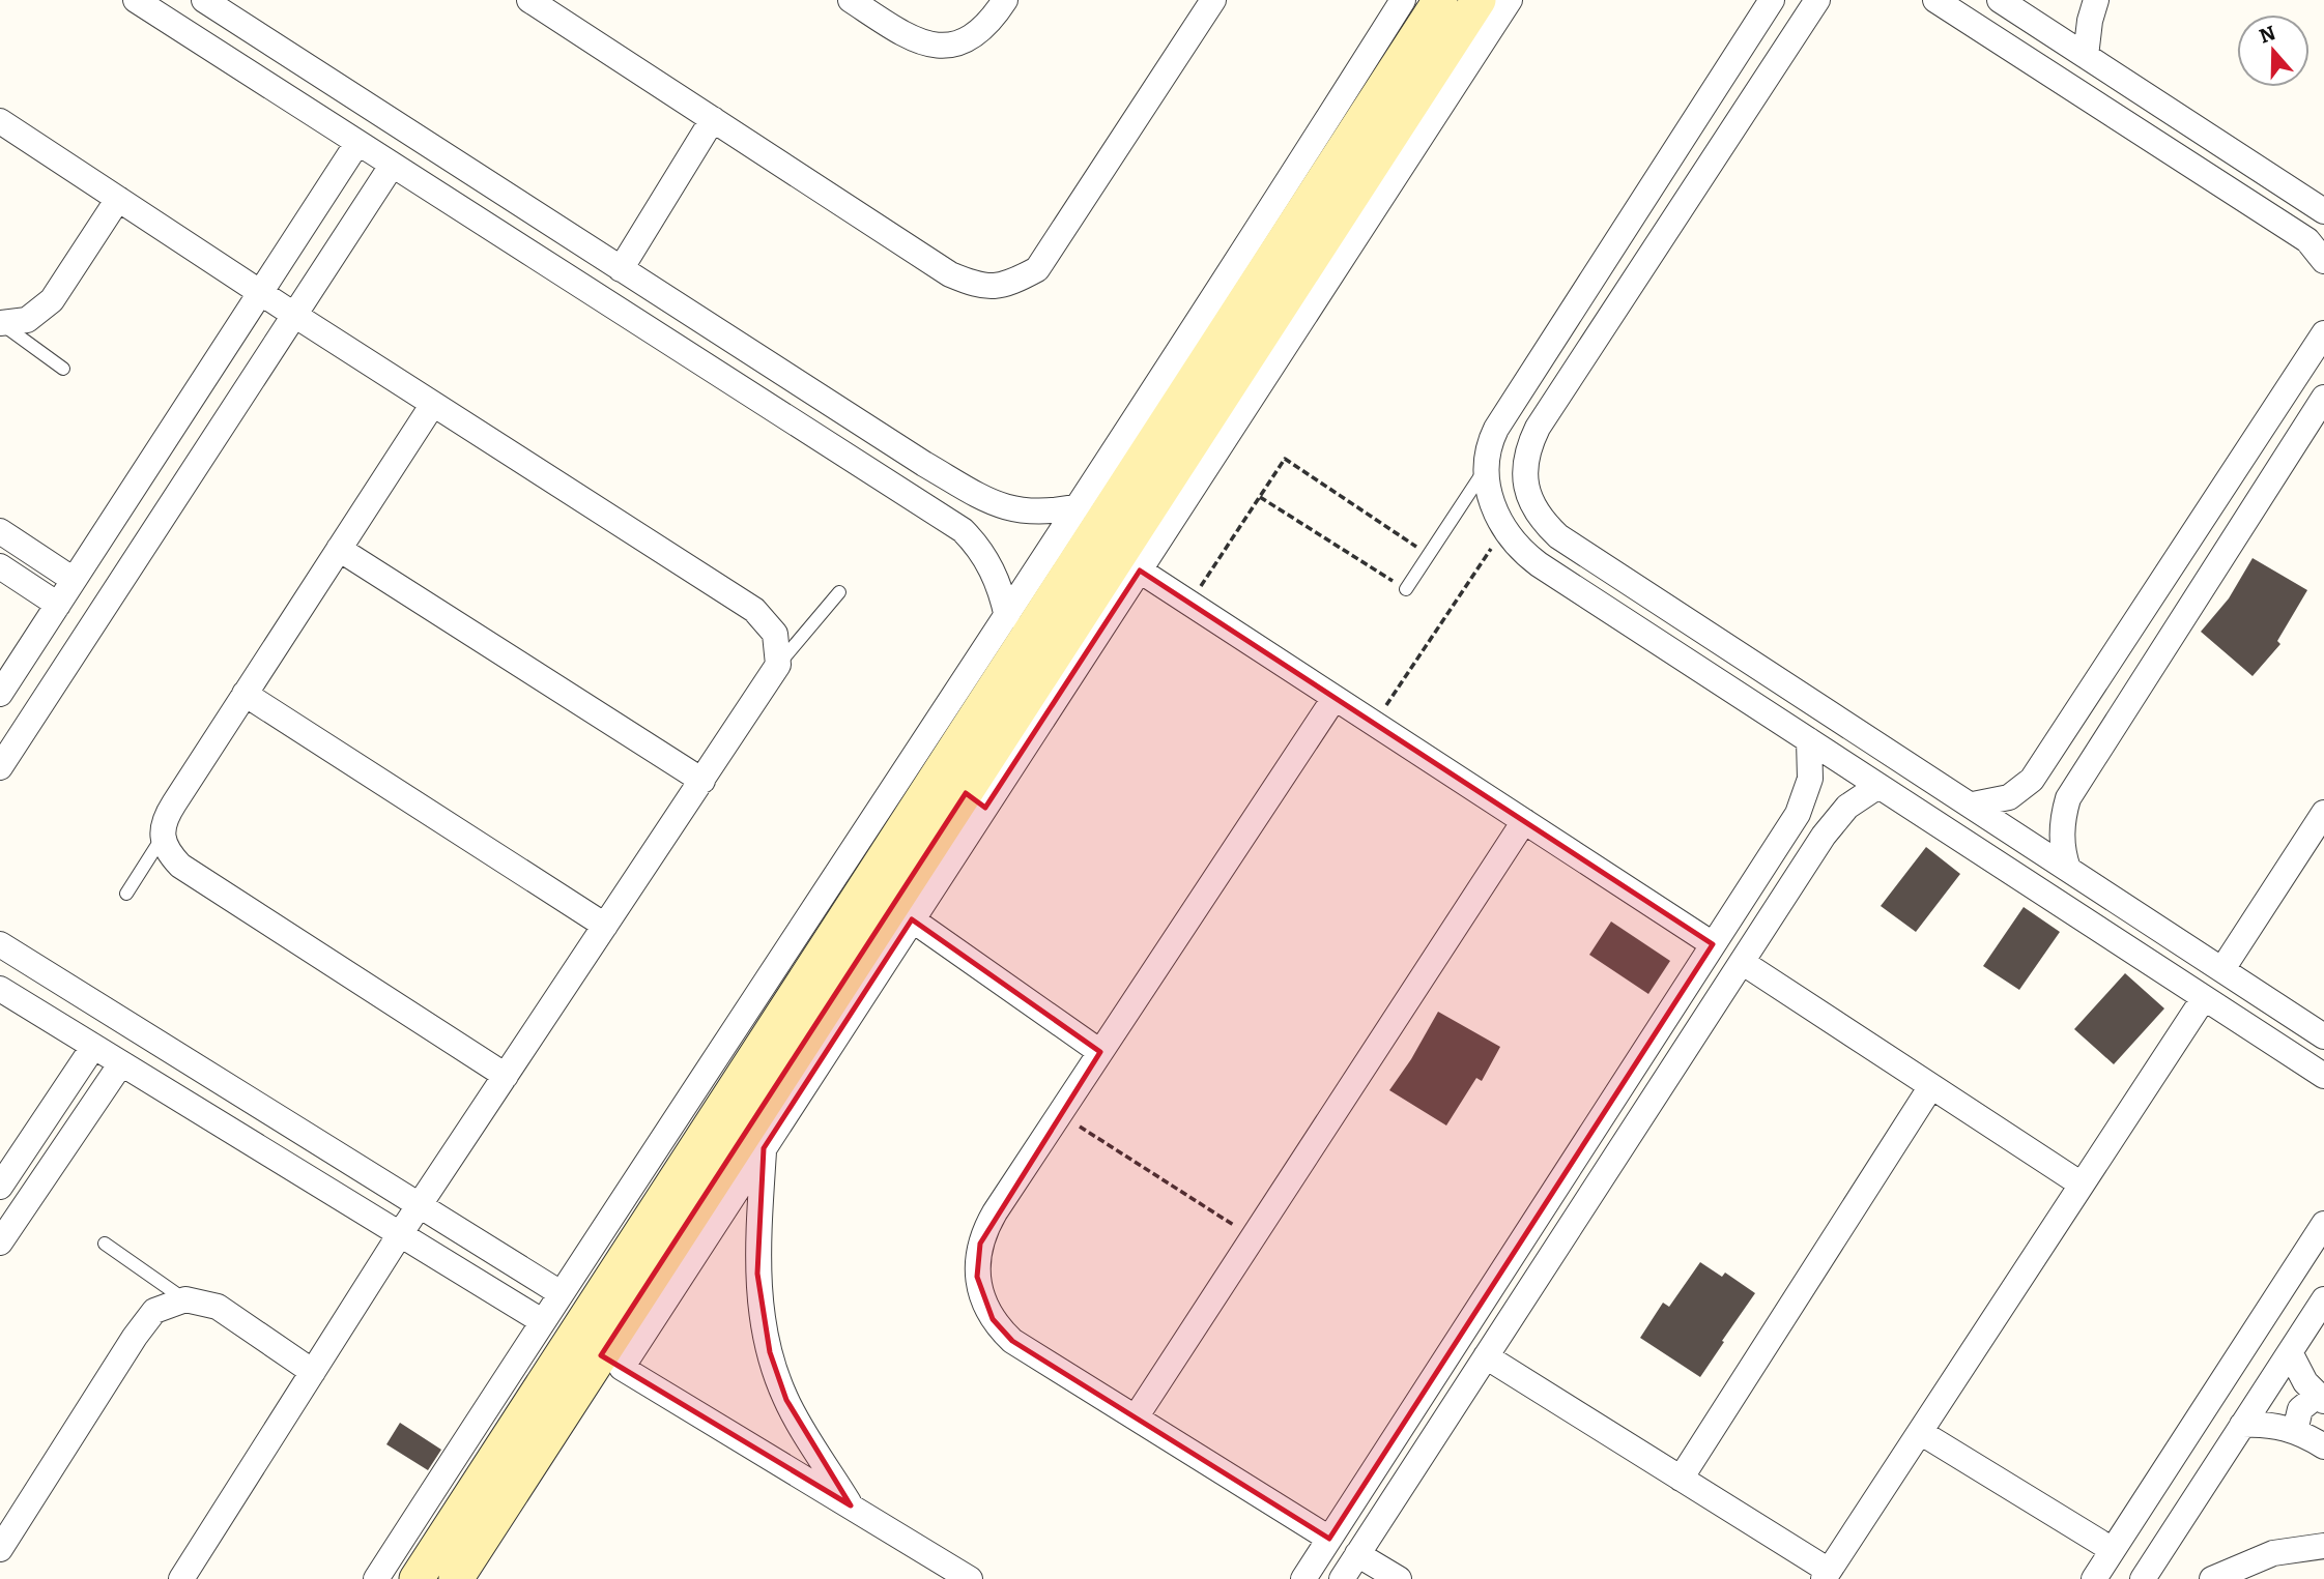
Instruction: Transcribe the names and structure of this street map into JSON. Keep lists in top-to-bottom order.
{
  "north": "top"
}
